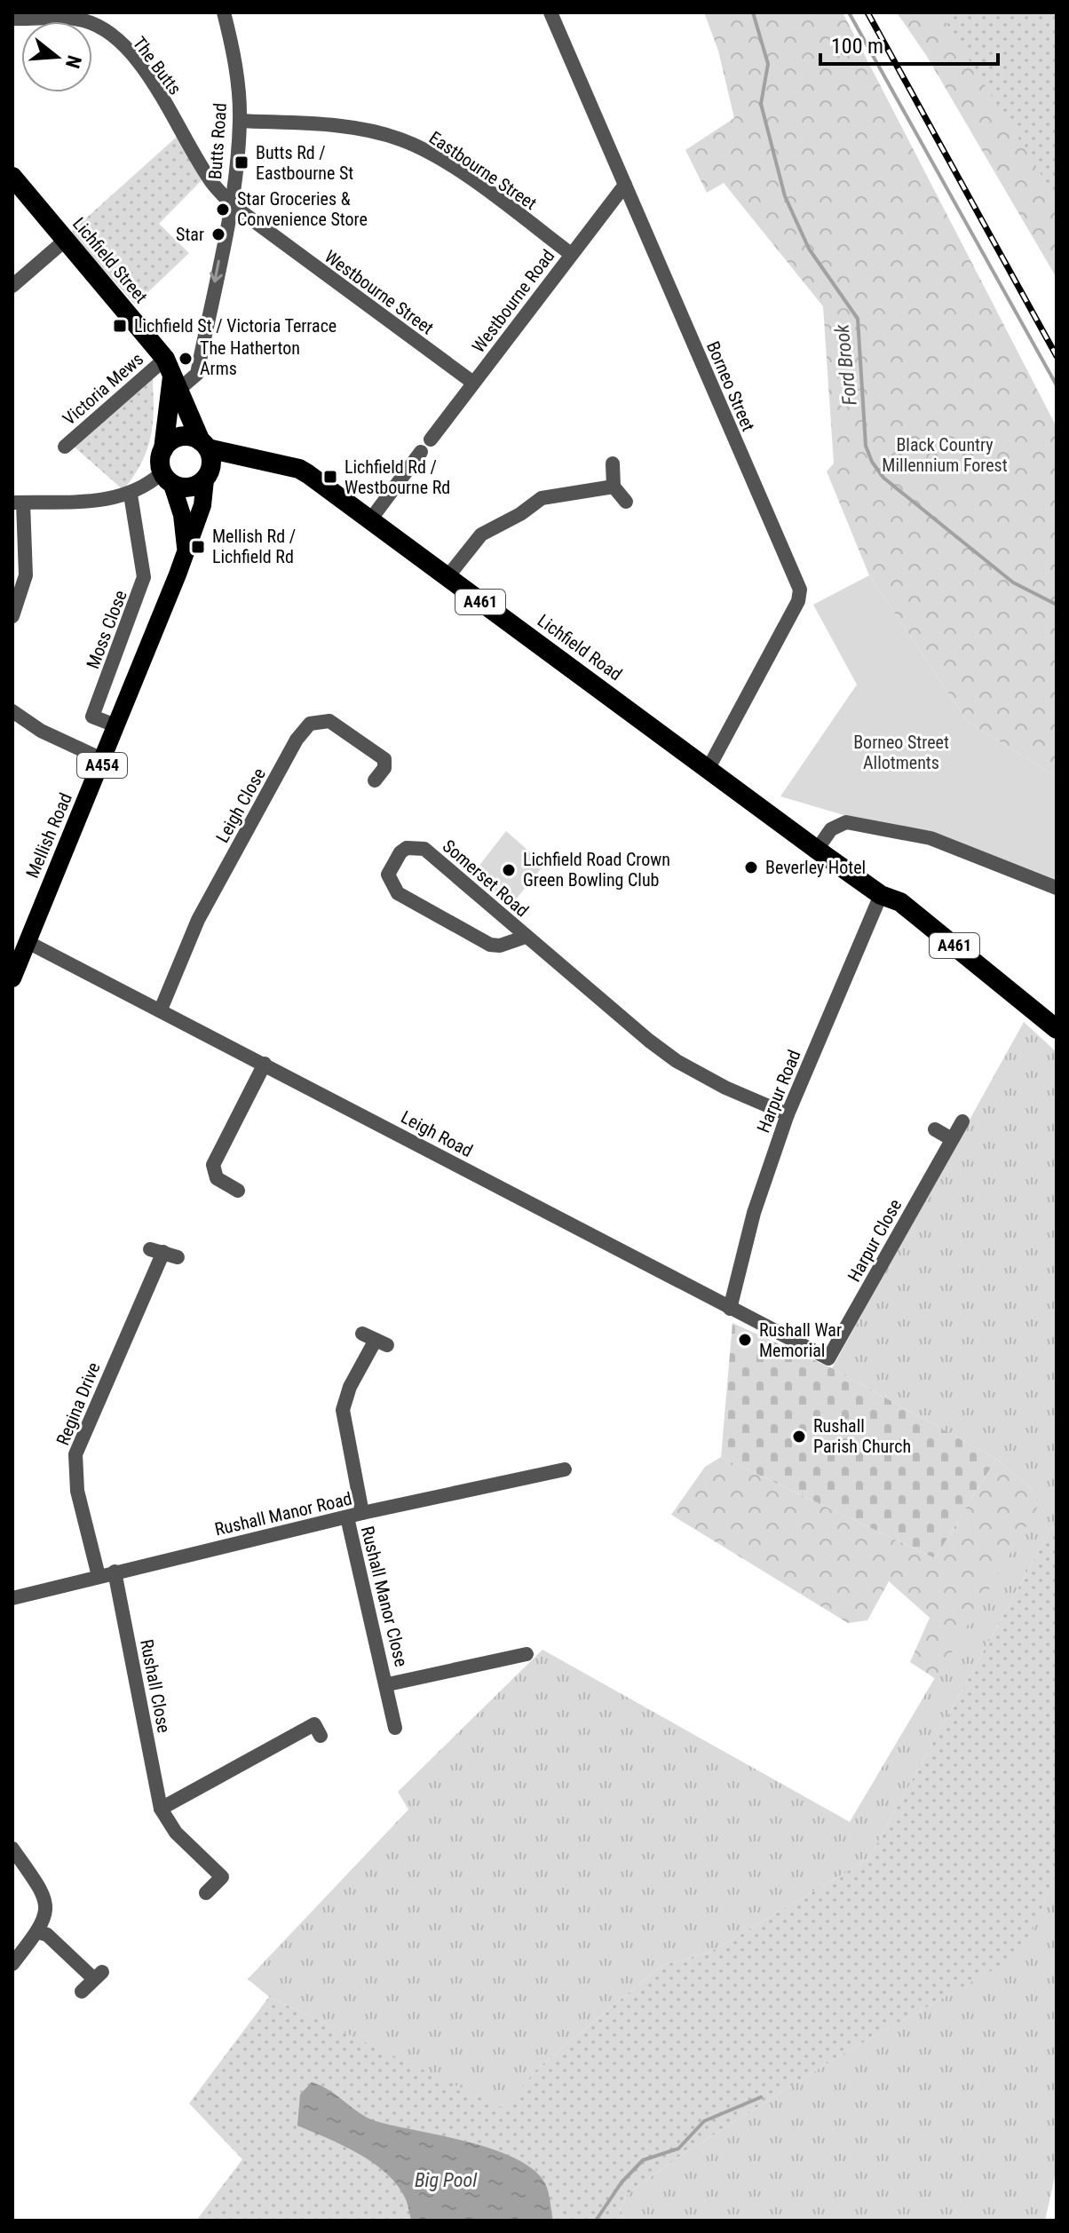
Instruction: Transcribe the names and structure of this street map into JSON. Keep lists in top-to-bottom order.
{
  "streets": {
    "highway": ["Lichfield Street", "A461", "Lichfield Road"],
    "main road": ["A454", "Mellish Road"],
    "street": [
      "The Butts",
      "Butts Road",
      "Eastbourne Street",
      "Westbourne Street",
      "Westbourne Road",
      "Borneo Street",
      "Victoria Mews",
      "Moss Close",
      "Leigh Close",
      "Somerset Road",
      "Harpur Road",
      "Leigh Road",
      "Harpur Close",
      "Regina Drive",
      "Rushall Manor Road",
      "Rushall Manor Close",
      "Rushall Close"
    ]
  },
  "crossings": [
    ["The Butts", "Butts Road"],
    ["The Butts", "Westbourne Street"],
    ["Butts Road", "Eastbourne Street"],
    ["Butts Road", "Lichfield Street"],
    ["Butts Road", "Westbourne Street"],
    ["Butts Road", "Victoria Mews"],
    ["Eastbourne Street", "Westbourne Road"],
    ["Lichfield Street", "Victoria Mews"],
    ["Lichfield Street", "Lichfield Road"],
    ["Lichfield Street", "Mellish Road"],
    ["Westbourne Street", "Westbourne Road"],
    ["Westbourne Road", "Borneo Street"],
    ["Borneo Street", "Lichfield Road"],
    ["Lichfield Road", "Mellish Road"],
    ["Lichfield Road", "Harpur Road"],
    ["Leigh Close", "Leigh Road"],
    ["Mellish Road", "Leigh Road"],
    ["Somerset Road", "Harpur Road"],
    ["Harpur Road", "Leigh Road"],
    ["Leigh Road", "Harpur Close"],
    ["Regina Drive", "Rushall Manor Road"],
    ["Rushall Manor Road", "Rushall Manor Close"],
    ["Rushall Manor Road", "Rushall Close"]
  ],
  "one_way": ["Butts Road"],
  "water": ["Ford Brook", "Big Pool"],
  "parks": ["Black Country Millennium Forest", "Borneo Street Allotments"],
  "places": {
    "transit": [
      "Butts Rd / Eastbourne St",
      "Lichfield St / Victoria Terrace",
      "Lichfield Rd / Westbourne Rd",
      "Mellish Rd / Lichfield Rd"
    ],
    "other": [
      "Star Groceries & Convenience Store",
      "Star",
      "The Hatherton Arms",
      "Beverley Hotel",
      "Lichfield Road Crown Green Bowling Club",
      "Rushall War Memorial",
      "Rushall Parish Church"
    ]
  },
  "scale_bar": "100 m",
  "north": "right"
}
